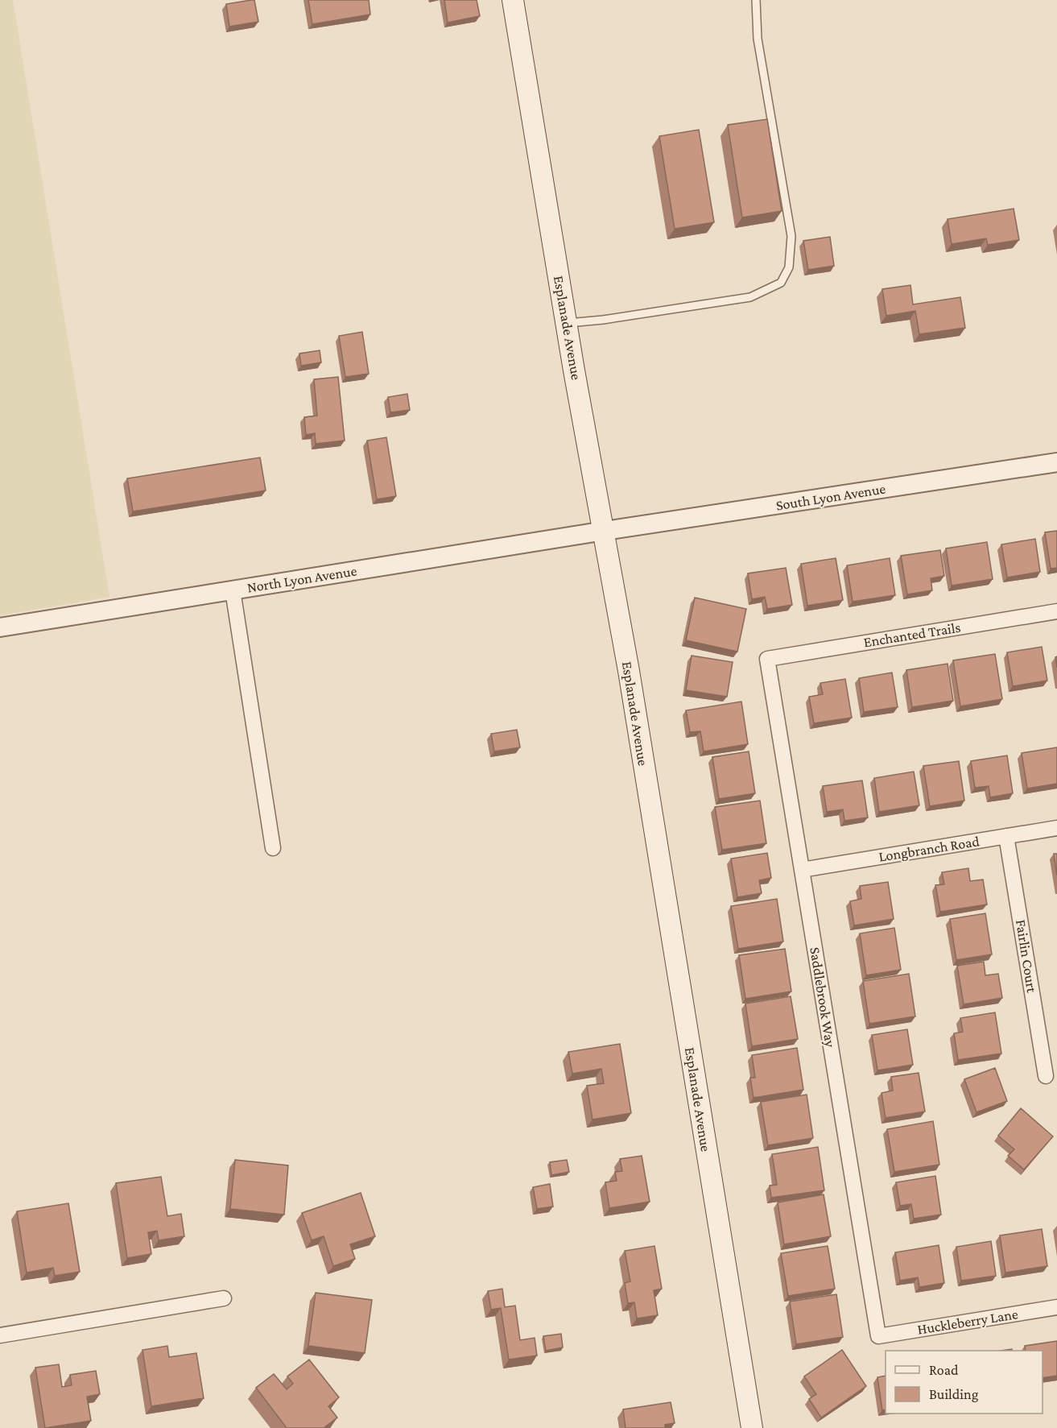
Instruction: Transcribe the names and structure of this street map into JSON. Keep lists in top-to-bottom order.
{
  "streets": {
    "main road": ["Esplanade Avenue"],
    "street": [
      "South Lyon Avenue",
      "North Lyon Avenue",
      "Enchanted Trails",
      "Longbranch Road",
      "Fairlin Court",
      "Saddlebrook Way",
      "Huckleberry Lane"
    ]
  },
  "crossings": [
    ["Esplanade Avenue", "South Lyon Avenue"],
    ["Esplanade Avenue", "North Lyon Avenue"],
    ["South Lyon Avenue", "North Lyon Avenue"],
    ["Enchanted Trails", "Saddlebrook Way"],
    ["Longbranch Road", "Fairlin Court"],
    ["Longbranch Road", "Saddlebrook Way"],
    ["Saddlebrook Way", "Huckleberry Lane"]
  ],
  "legend": ["Road", "Building"]
}
